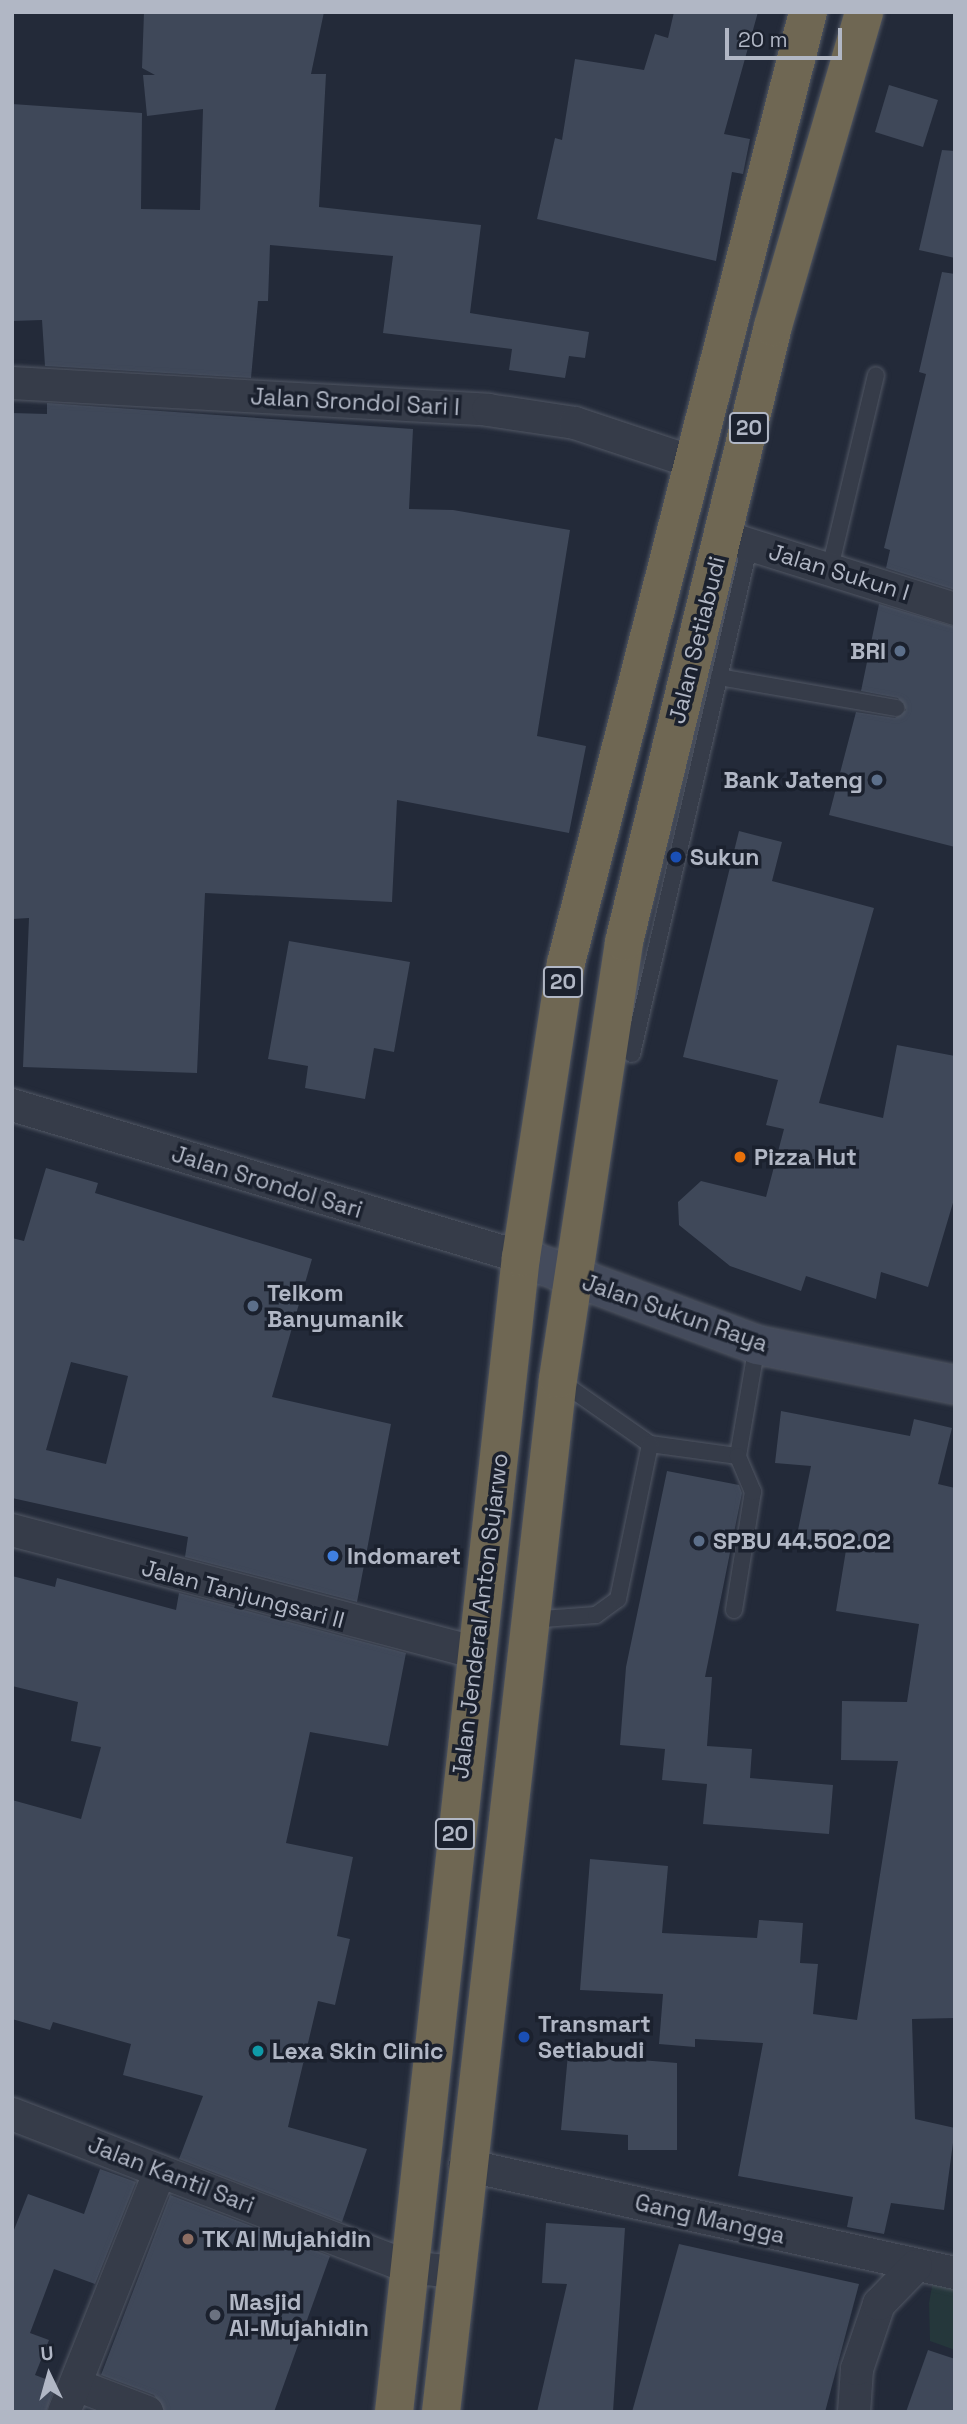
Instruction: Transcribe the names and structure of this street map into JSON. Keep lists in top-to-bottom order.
{
  "streets": {
    "highway": ["20", "Jalan Setiabudi", "Jalan Jenderal Anton Sujarwo"],
    "street": [
      "Jalan Srondol Sari I",
      "Jalan Sukun I",
      "Jalan Srondol Sari",
      "Jalan Sukun Raya",
      "Jalan Tanjungsari II",
      "Jalan Kantil Sari",
      "Gang Mangga"
    ]
  },
  "crossings": [
    ["Jalan Srondol Sari I", "20"],
    ["20", "Jalan Setiabudi"],
    ["20", "Jalan Srondol Sari"],
    ["20", "Jalan Sukun Raya"],
    ["20", "Jalan Jenderal Anton Sujarwo"],
    ["20", "Gang Mangga"],
    ["Jalan Sukun I", "Jalan Setiabudi"],
    ["Jalan Setiabudi", "Jalan Sukun Raya"],
    ["Jalan Srondol Sari", "Jalan Sukun Raya"],
    ["Jalan Srondol Sari", "Jalan Jenderal Anton Sujarwo"],
    ["Jalan Sukun Raya", "Jalan Jenderal Anton Sujarwo"],
    ["Jalan Tanjungsari II", "Jalan Jenderal Anton Sujarwo"],
    ["Jalan Jenderal Anton Sujarwo", "Jalan Kantil Sari"]
  ],
  "places": [
    "BRI",
    "Bank Jateng",
    "Sukun",
    "Pizza Hut",
    "Telkom Banyumanik",
    "SPBU 44.502.02",
    "Indomaret",
    "Transmart Setiabudi",
    "Lexa Skin Clinic",
    "TK Al Mujahidin",
    "Masjid Al-Mujahidin"
  ],
  "scale_bar": "20 m",
  "north": "top"
}
